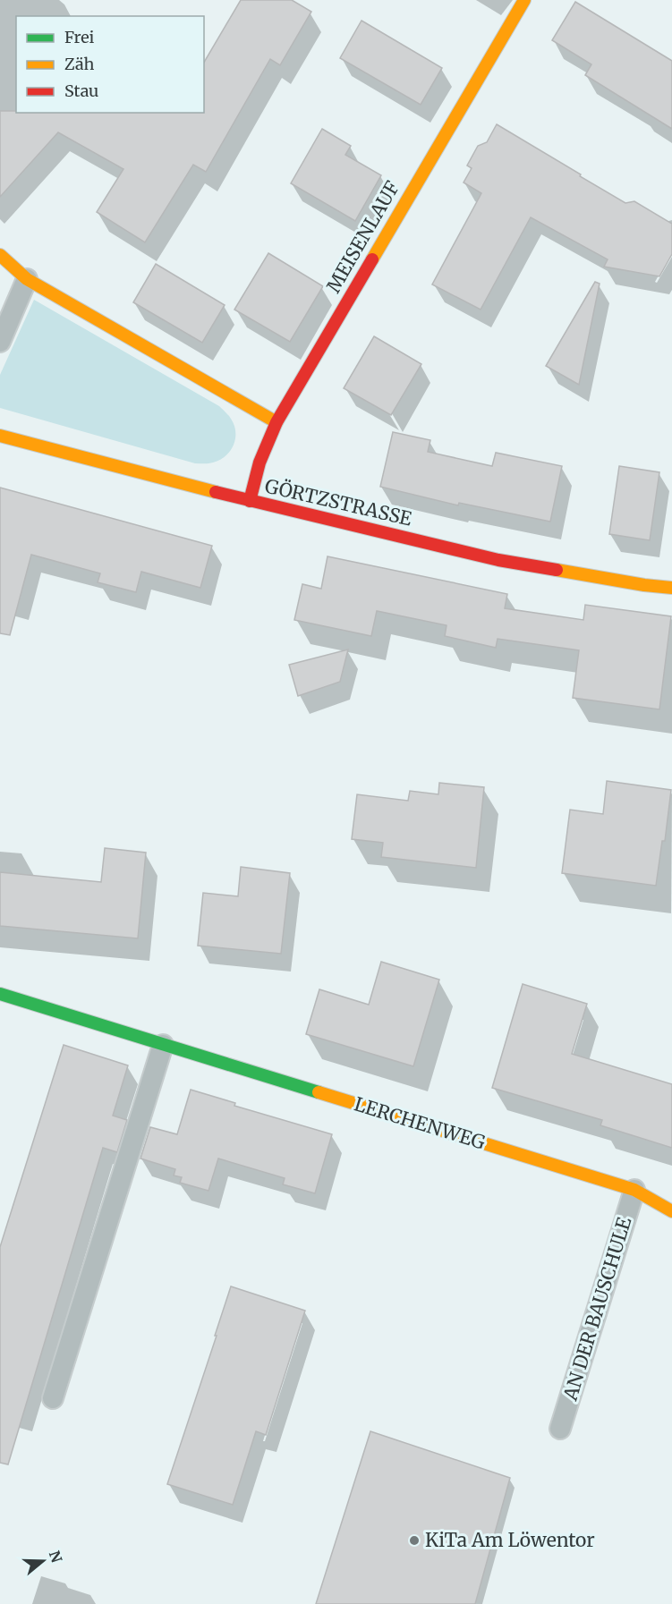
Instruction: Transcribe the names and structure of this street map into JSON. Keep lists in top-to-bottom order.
{
  "streets": {
    "street": ["MEISENLAUF", "GÖRTZSTRASSE", "LERCHENWEG"],
    "lane": ["AN DER BAUSCHULE"]
  },
  "crossings": [
    ["MEISENLAUF", "GÖRTZSTRASSE"],
    ["LERCHENWEG", "AN DER BAUSCHULE"]
  ],
  "places": ["KiTa Am Löwentor"],
  "legend": ["Frei", "Zäh", "Stau"],
  "north": "right"
}
